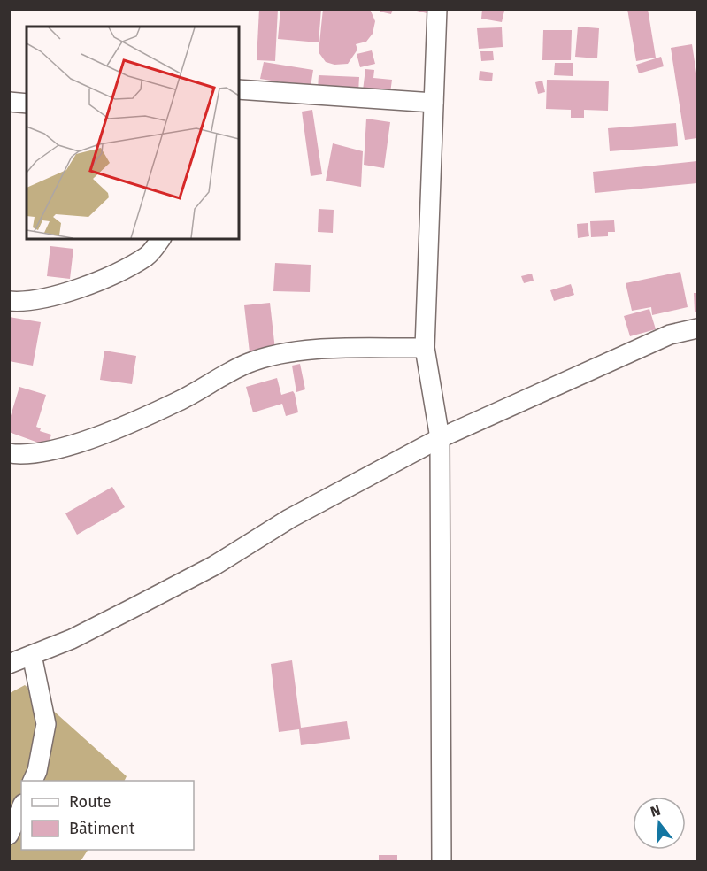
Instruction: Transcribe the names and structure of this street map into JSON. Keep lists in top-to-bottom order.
{
  "legend": ["Route", "Bâtiment"],
  "north": "top"
}
